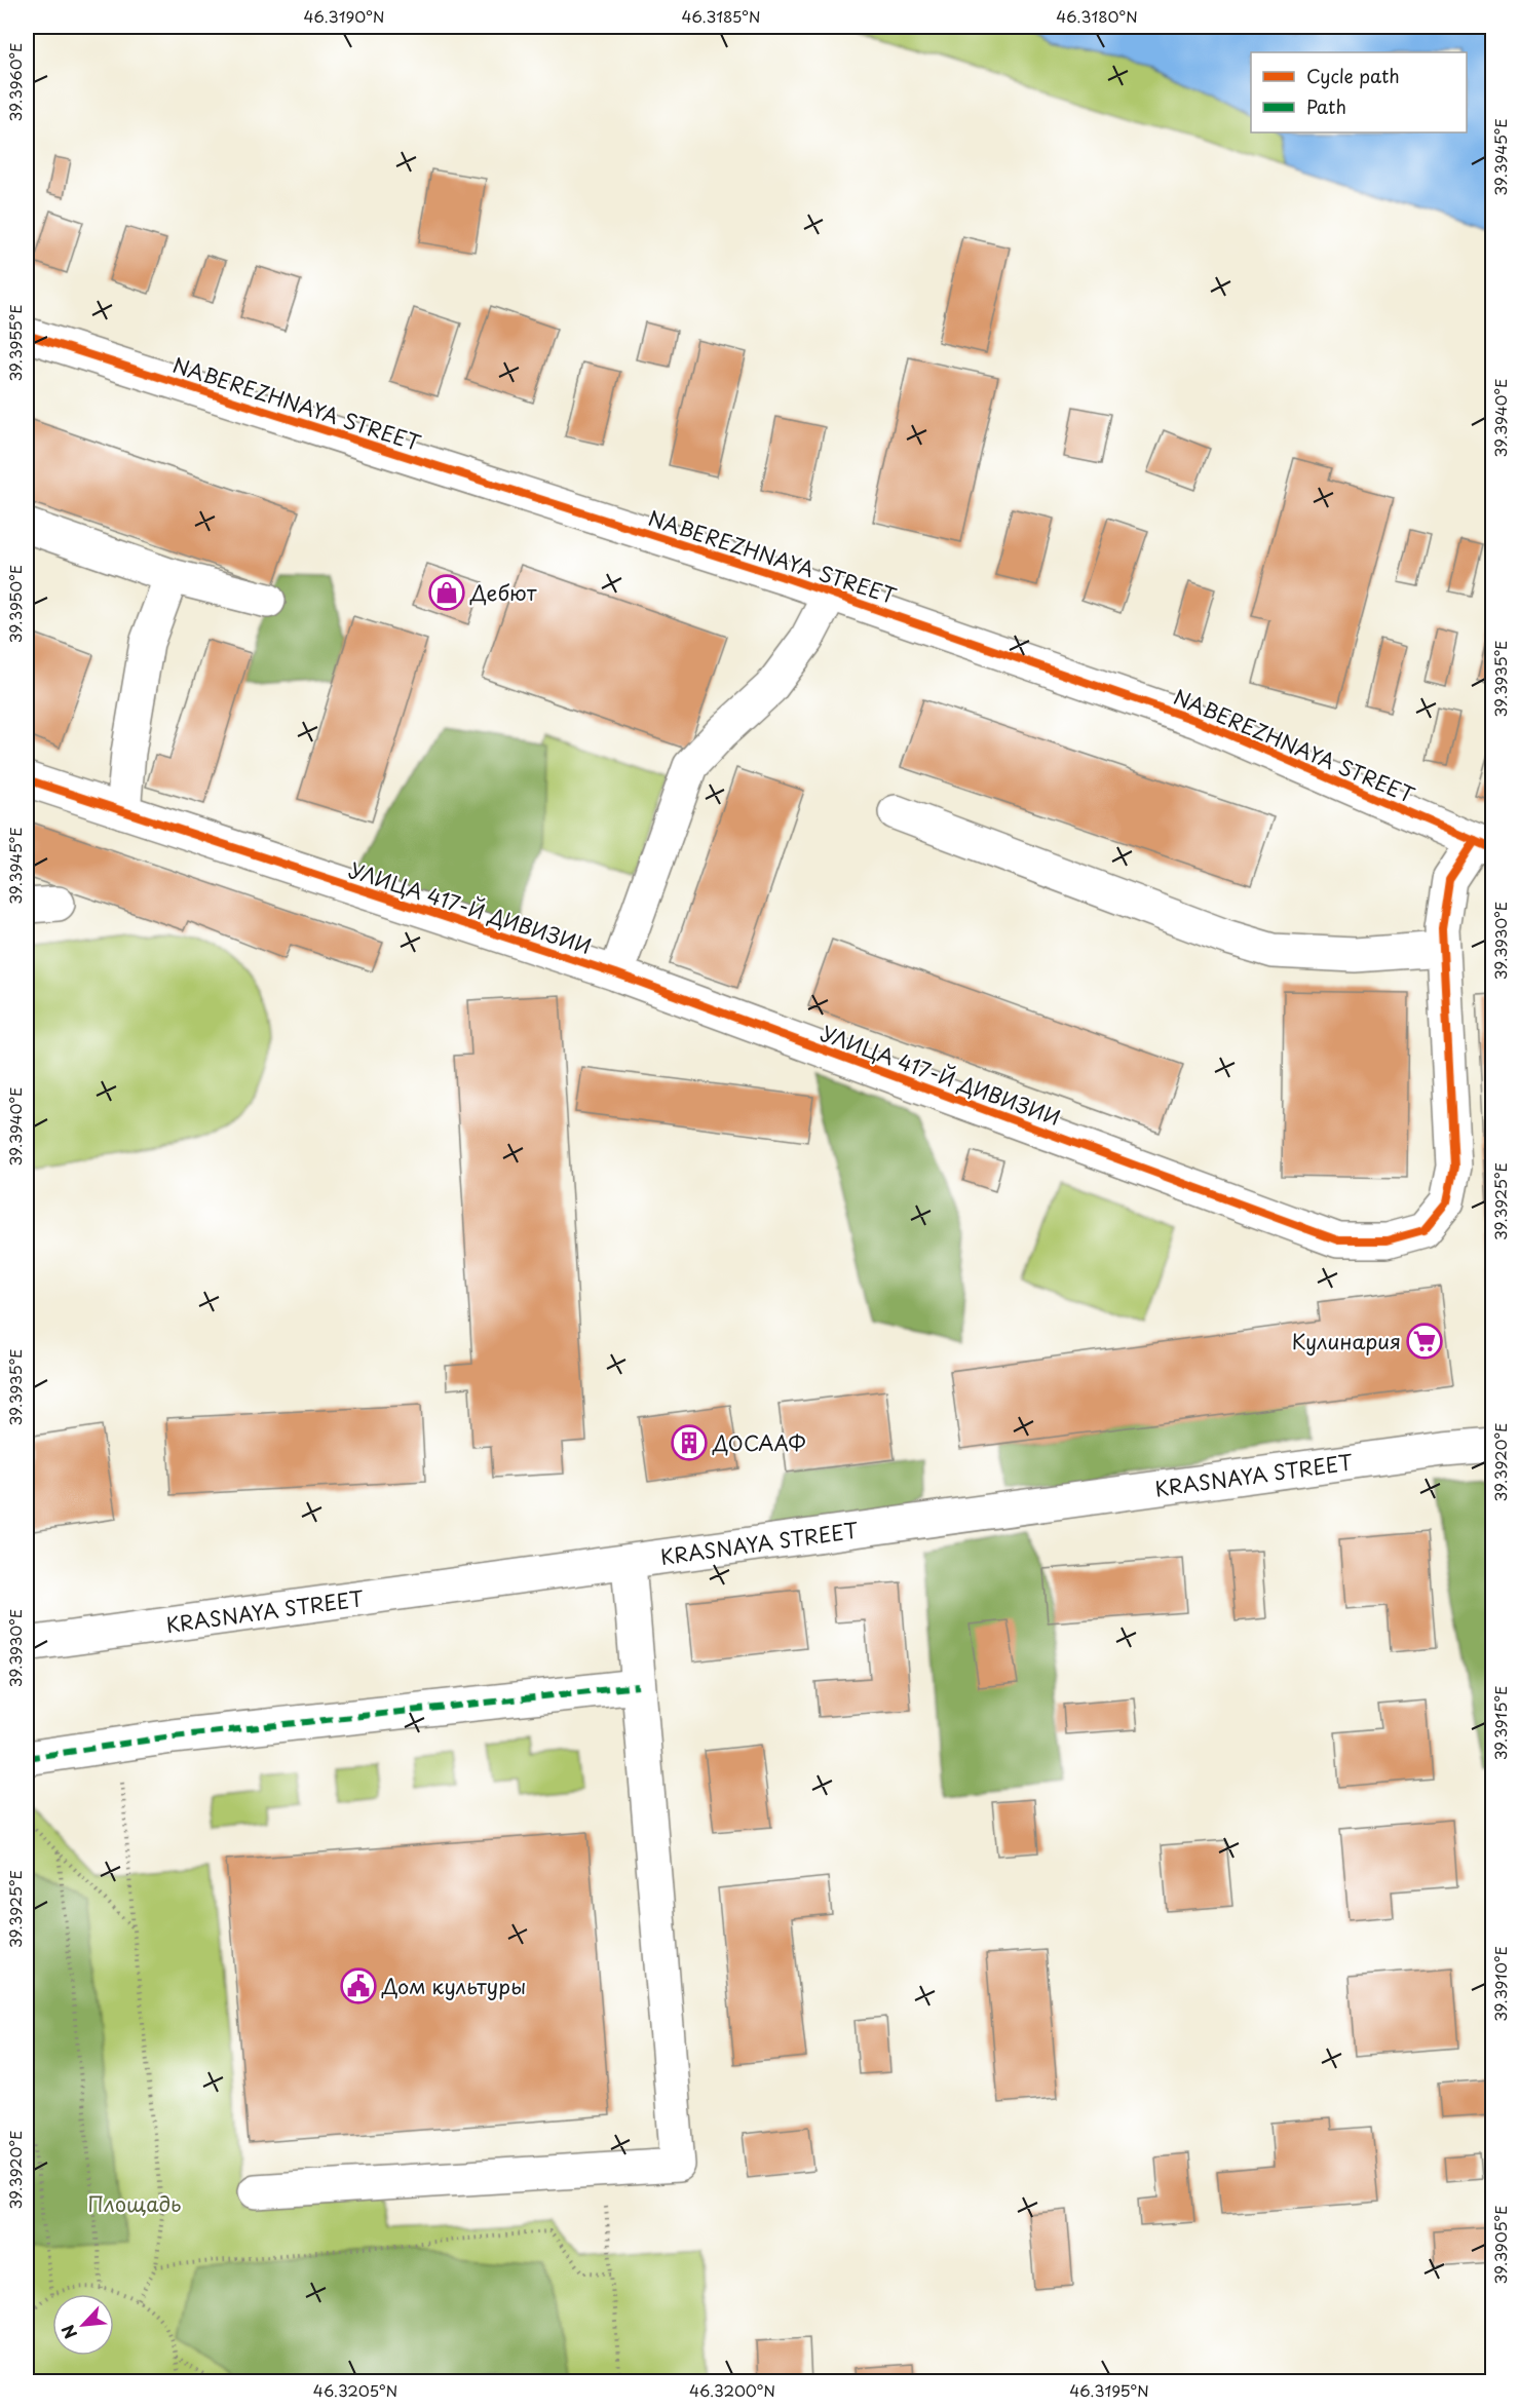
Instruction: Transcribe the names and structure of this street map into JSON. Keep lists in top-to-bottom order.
{
  "streets": {
    "street": ["NABEREZHNAYA STREET", "УЛИЦА 417-Й ДИВИЗИИ", "KRASNAYA STREET"]
  },
  "crossings": [
    ["NABEREZHNAYA STREET", "УЛИЦА 417-Й ДИВИЗИИ"]
  ],
  "parks": ["Площадь"],
  "places": {
    "shop": ["Дебют"],
    "supermarket": ["Кулинария"],
    "building": ["ДОСААФ"],
    "public building": ["Дом культуры"]
  },
  "legend": ["Cycle path", "Path"],
  "north": "bottom left",
  "coordinates": [
    "46.3190°N",
    "46.3185°N",
    "46.3180°N",
    "39.3960°E",
    "39.3945°E",
    "39.3955°E",
    "39.3940°E",
    "39.3950°E",
    "39.3935°E",
    "39.3930°E",
    "39.3925°E",
    "39.3920°E",
    "39.3915°E",
    "39.3910°E",
    "39.3905°E",
    "46.3205°N",
    "46.3200°N",
    "46.3195°N"
  ]
}
